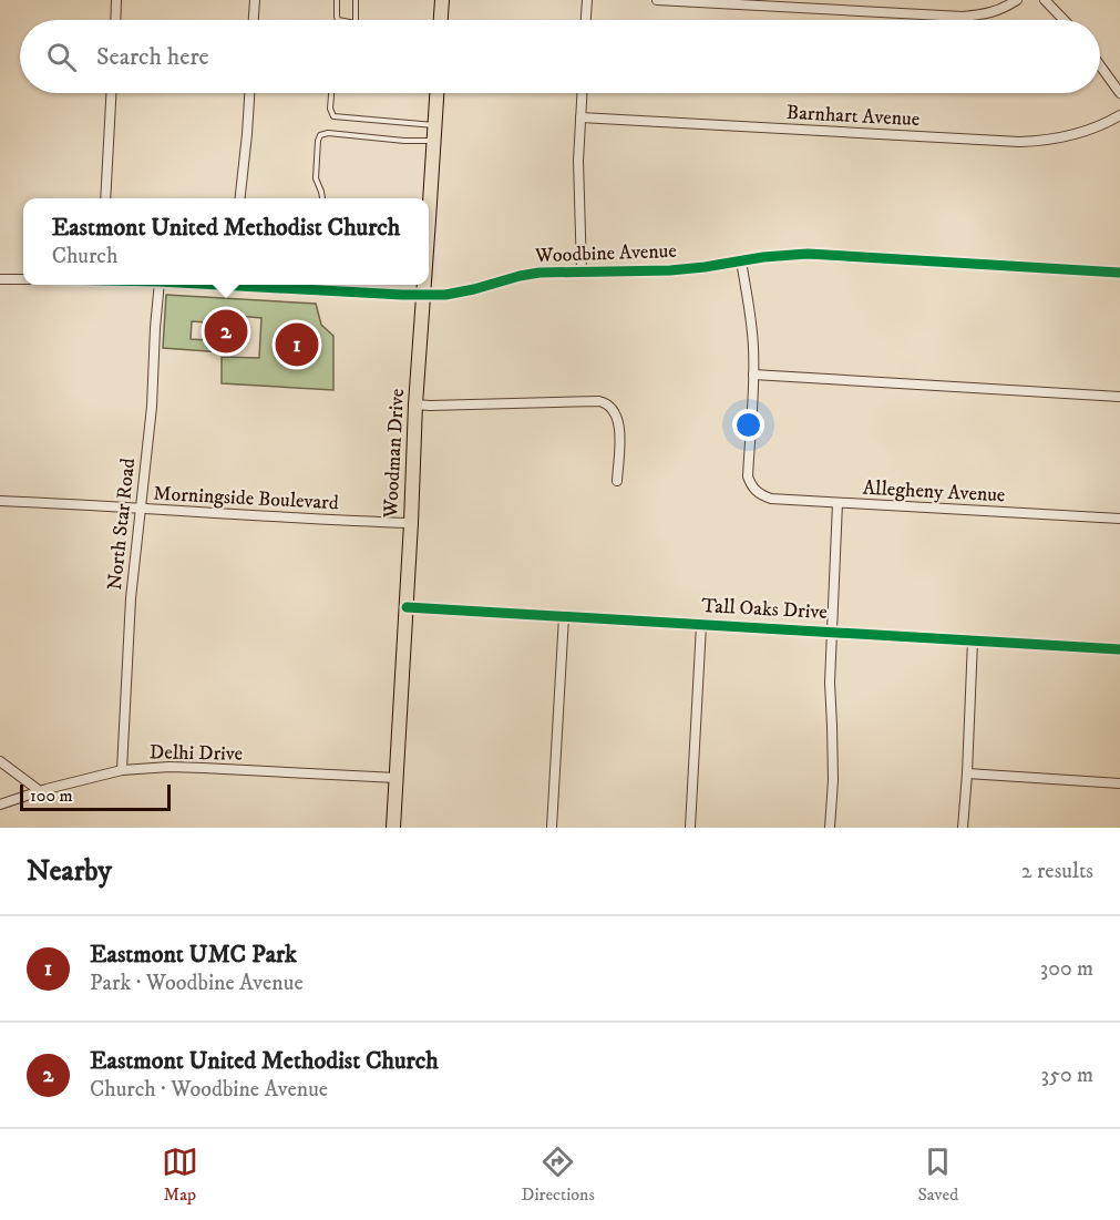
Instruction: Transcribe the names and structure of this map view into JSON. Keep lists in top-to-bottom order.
{
  "streets": {
    "main road": ["Woodman Drive"],
    "street": [
      "Barnhart Avenue",
      "Woodbine Avenue",
      "Allegheny Avenue",
      "Morningside Boulevard",
      "North Star Road",
      "Tall Oaks Drive",
      "Delhi Drive"
    ]
  },
  "crossings": [
    ["Woodbine Avenue", "Woodman Drive"],
    ["Woodman Drive", "Morningside Boulevard"],
    ["Woodman Drive", "Tall Oaks Drive"],
    ["Woodman Drive", "Delhi Drive"],
    ["Morningside Boulevard", "North Star Road"],
    ["North Star Road", "Delhi Drive"]
  ],
  "scale_bar": "100 m",
  "page": {
    "search": "Search here",
    "popup": ["Eastmont United Methodist Church", "Church"],
    "pins": ["2", "1"],
    "scale": "100 m",
    "heading": ["Nearby", "2 results"],
    "list": [
      {
        "mark": "1",
        "name": "Eastmont UMC Park",
        "note": "Park · Woodbine Avenue",
        "value": "300 m"
      },
      {
        "mark": "2",
        "name": "Eastmont United Methodist Church",
        "note": "Church · Woodbine Avenue",
        "value": "350 m"
      }
    ],
    "nav": ["Map", "Directions", "Saved"]
  }
}
